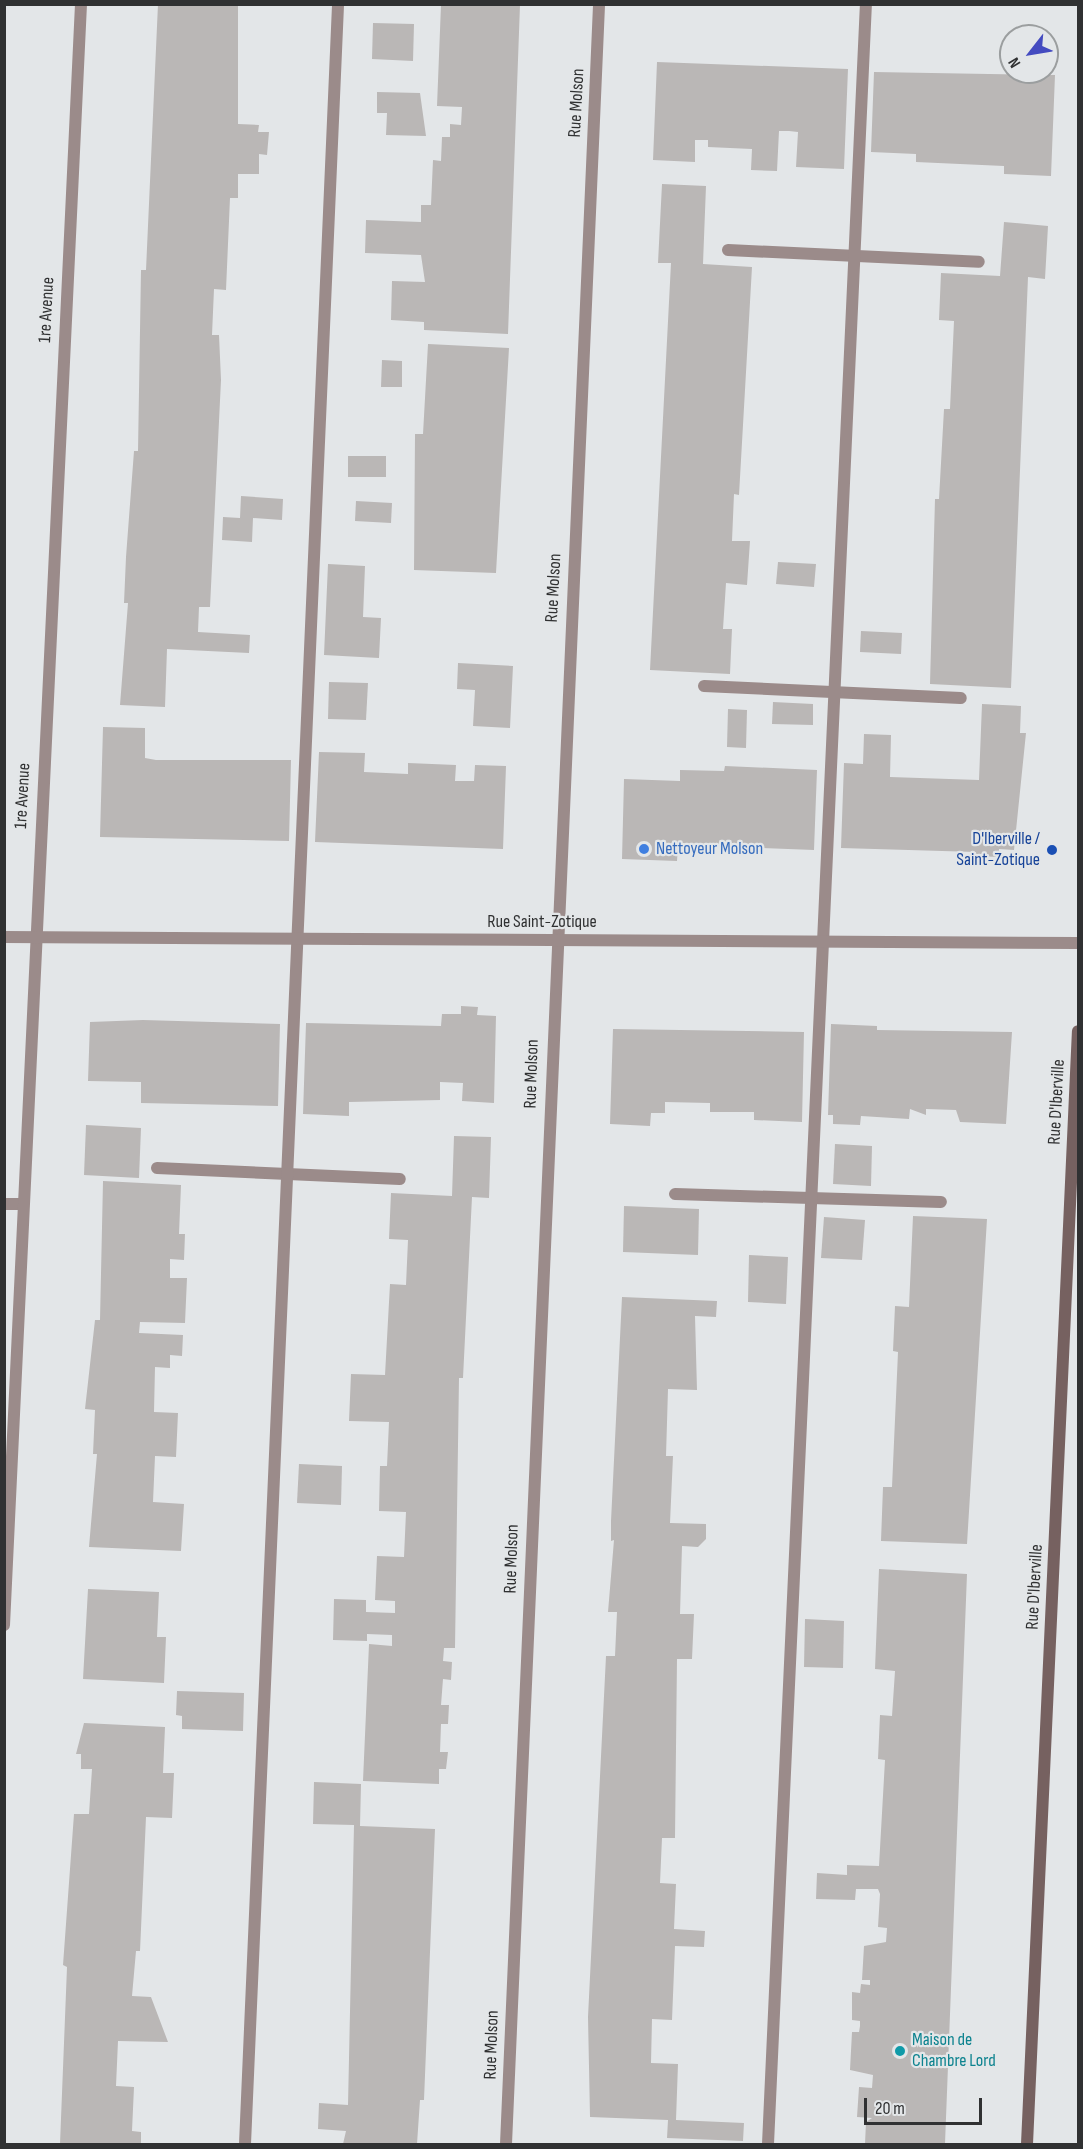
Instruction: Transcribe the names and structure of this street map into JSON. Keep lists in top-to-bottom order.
{
  "streets": {
    "main road": ["Rue D'Iberville"],
    "street": ["Rue Molson", "1re Avenue", "Rue Saint-Zotique"]
  },
  "crossings": [
    ["Rue Molson", "Rue Saint-Zotique"],
    ["1re Avenue", "Rue Saint-Zotique"]
  ],
  "places": ["Nettoyeur Molson", "D'Iberville / Saint-Zotique", "Maison de Chambre Lord"],
  "scale_bar": "20 m",
  "north": "bottom left"
}
